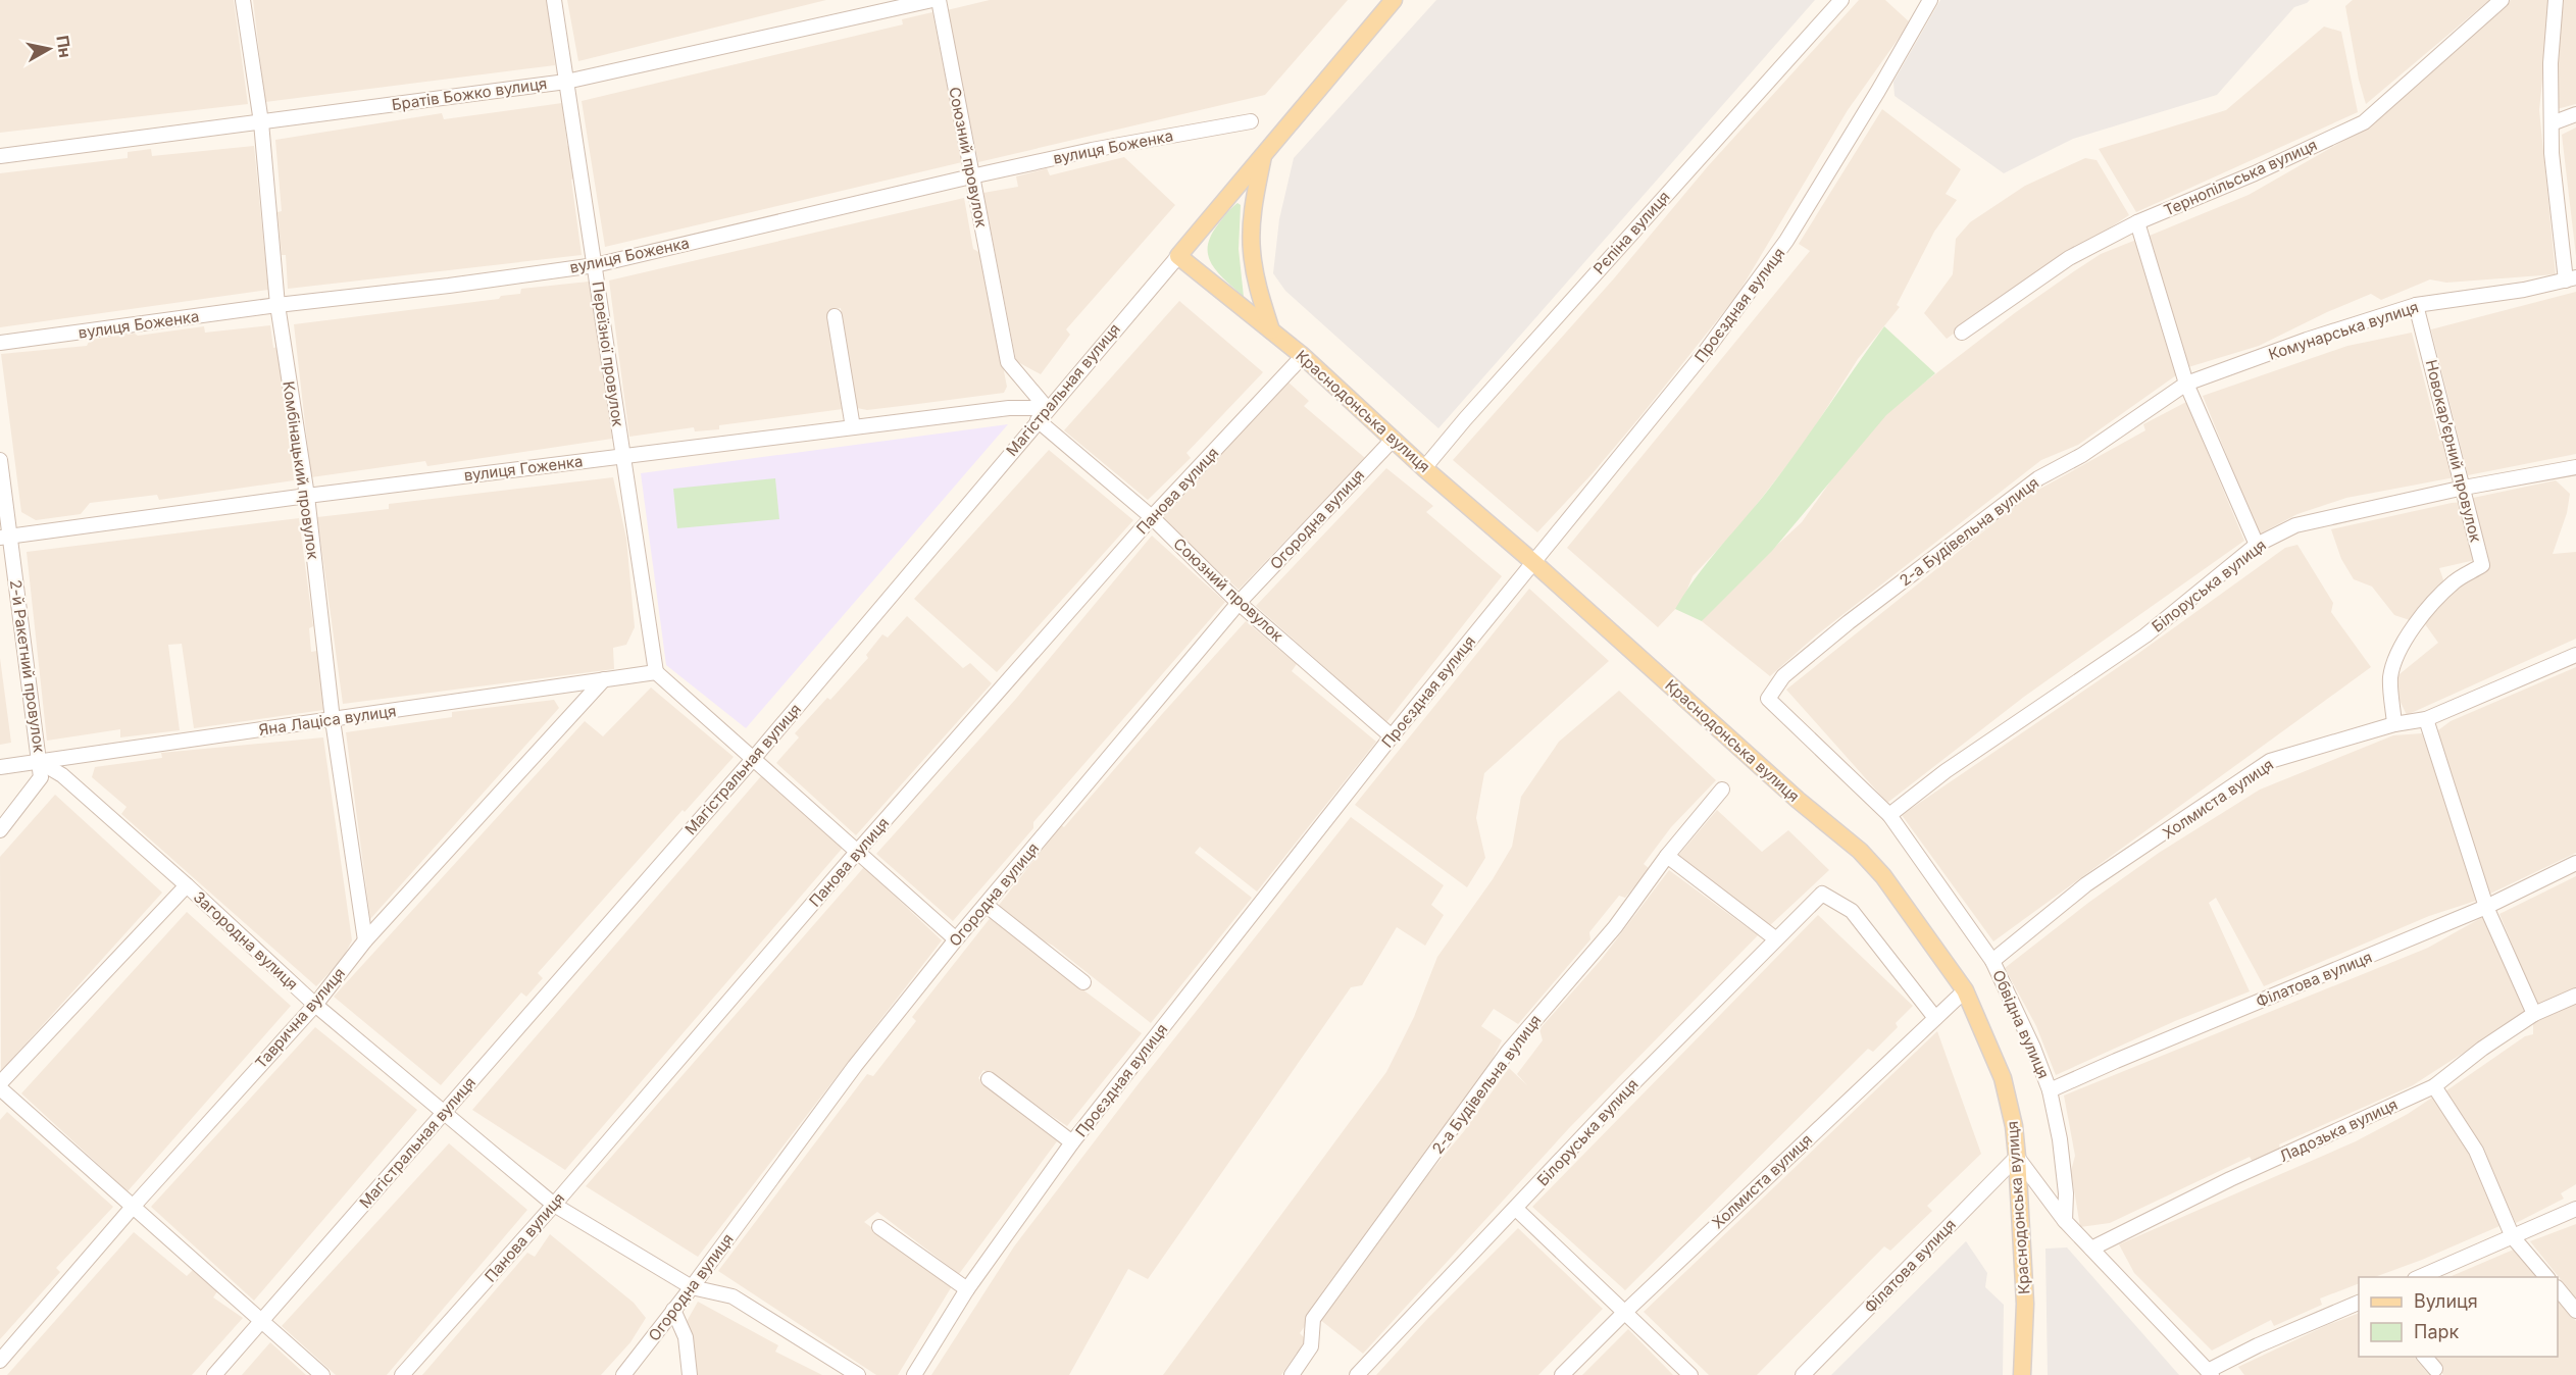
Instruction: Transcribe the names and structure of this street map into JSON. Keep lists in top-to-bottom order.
{
  "streets": {
    "main road": ["Магістральная вулиця", "Краснодонська вулиця"],
    "street": [
      "Братів Божко вулиця",
      "вулиця Боженка",
      "Союзний провулок",
      "Тернопільська вулиця",
      "Рєпіна вулиця",
      "Проєздная вулиця",
      "Комунарська вулиця",
      "Переїзної провулок",
      "Новокар’єрний провулок",
      "вулиця Гоженка",
      "Комбінацький провулок",
      "Панова вулиця",
      "Огородна вулиця",
      "2-а Будівельна вулиця",
      "Білоруська вулиця",
      "2-й Ракетний провулок",
      "Яна Лаціса вулиця",
      "Холмиста вулиця",
      "Загородна вулиця",
      "Філатова вулиця",
      "Таврична вулиця",
      "Обвідна вулиця",
      "Ладозька вулиця"
    ]
  },
  "crossings": [
    ["Братів Божко вулиця", "Переїзної провулок"],
    ["Братів Божко вулиця", "Комбінацький провулок"],
    ["вулиця Боженка", "Союзний провулок"],
    ["вулиця Боженка", "Переїзної провулок"],
    ["вулиця Боженка", "Комбінацький провулок"],
    ["Союзний провулок", "Проєздная вулиця"],
    ["Союзний провулок", "Магістральная вулиця"],
    ["Союзний провулок", "вулиця Гоженка"],
    ["Союзний провулок", "Панова вулиця"],
    ["Союзний провулок", "Огородна вулиця"],
    ["Рєпіна вулиця", "Краснодонська вулиця"],
    ["Проєздная вулиця", "Краснодонська вулиця"],
    ["Комунарська вулиця", "Новокар’єрний провулок"],
    ["Комунарська вулиця", "2-а Будівельна вулиця"],
    ["Переїзної провулок", "вулиця Гоженка"],
    ["Переїзної провулок", "Яна Лаціса вулиця"],
    ["Магістральная вулиця", "Краснодонська вулиця"],
    ["Магістральная вулиця", "вулиця Гоженка"],
    ["Магістральная вулиця", "Загородна вулиця"],
    ["Краснодонська вулиця", "Панова вулиця"],
    ["Краснодонська вулиця", "Огородна вулиця"],
    ["Краснодонська вулиця", "Холмиста вулиця"],
    ["Краснодонська вулиця", "Філатова вулиця"],
    ["Новокар’єрний провулок", "Білоруська вулиця"],
    ["Новокар’єрний провулок", "Холмиста вулиця"],
    ["вулиця Гоженка", "Комбінацький провулок"],
    ["вулиця Гоженка", "2-й Ракетний провулок"],
    ["Комбінацький провулок", "Яна Лаціса вулиця"],
    ["Комбінацький провулок", "Таврична вулиця"],
    ["Панова вулиця", "Загородна вулиця"],
    ["Огородна вулиця", "Загородна вулиця"],
    ["2-а Будівельна вулиця", "Обвідна вулиця"],
    ["Білоруська вулиця", "Холмиста вулиця"],
    ["Білоруська вулиця", "Обвідна вулиця"],
    ["2-й Ракетний провулок", "Яна Лаціса вулиця"],
    ["2-й Ракетний провулок", "Загородна вулиця"],
    ["Яна Лаціса вулиця", "Загородна вулиця"],
    ["Яна Лаціса вулиця", "Таврична вулиця"],
    ["Холмиста вулиця", "Обвідна вулиця"],
    ["Загородна вулиця", "Таврична вулиця"],
    ["Філатова вулиця", "Обвідна вулиця"]
  ],
  "legend": ["Вулиця", "Парк"],
  "north": "right"
}
